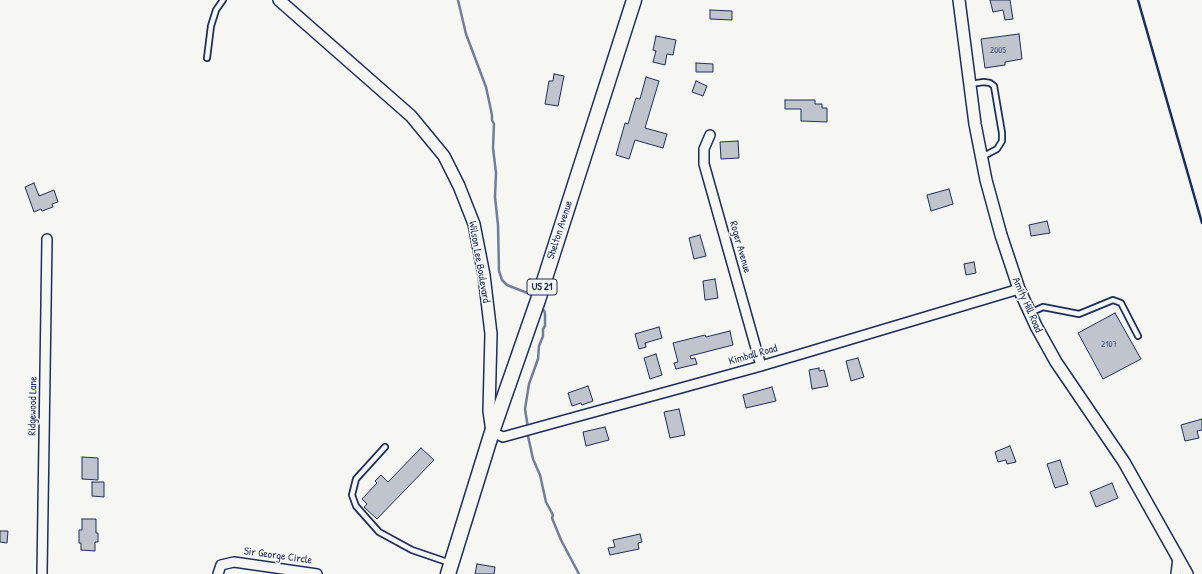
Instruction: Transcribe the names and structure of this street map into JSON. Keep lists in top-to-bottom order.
{
  "streets": {
    "main road": ["Shelton Avenue", "US 21"],
    "street": [
      "Roger Avenue",
      "Wilson Lee Boulevard",
      "Amity Hill Road",
      "Kimball Road",
      "Ridgewood Lane",
      "Sir George Circle"
    ]
  },
  "crossings": [
    ["Shelton Avenue", "Wilson Lee Boulevard"],
    ["Shelton Avenue", "Kimball Road"],
    ["Roger Avenue", "Kimball Road"],
    ["Wilson Lee Boulevard", "Kimball Road"],
    ["Amity Hill Road", "Kimball Road"]
  ],
  "house_numbers": ["2005", "2107"]
}
